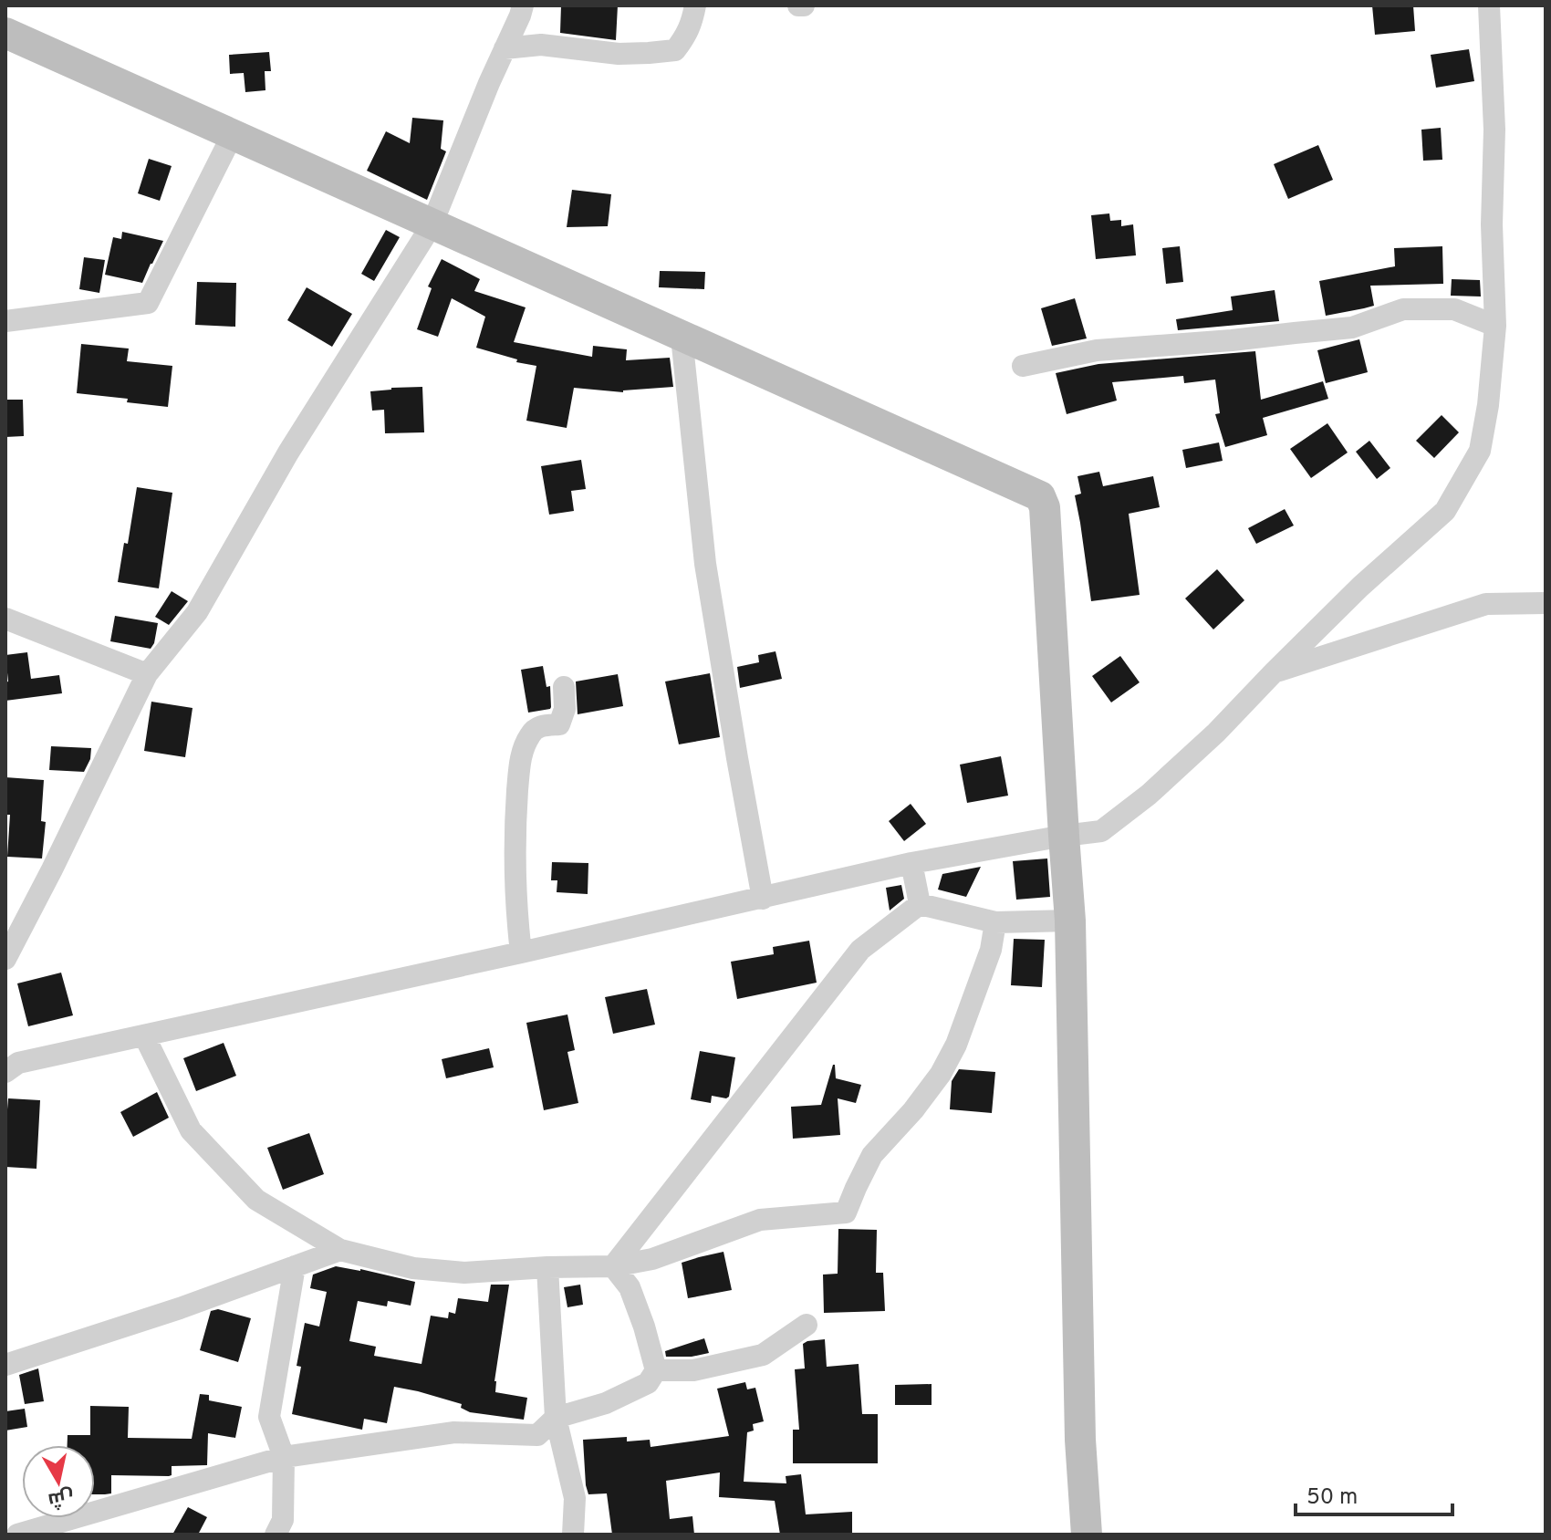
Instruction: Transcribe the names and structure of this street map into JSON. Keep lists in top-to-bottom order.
{
  "scale_bar": "50 m",
  "north": "bottom"
}
